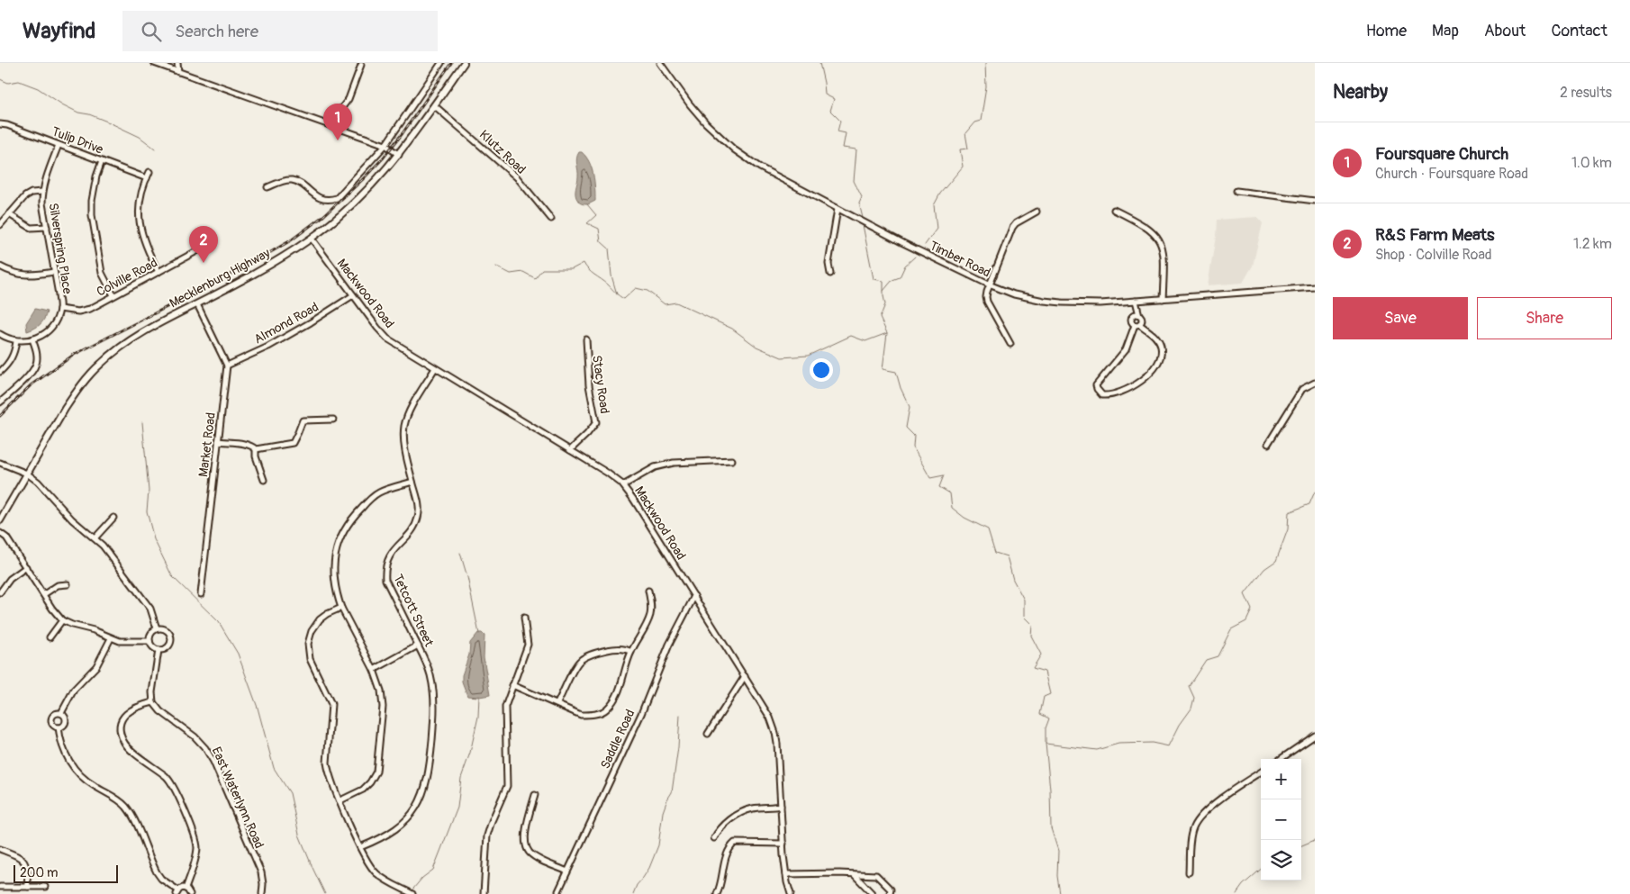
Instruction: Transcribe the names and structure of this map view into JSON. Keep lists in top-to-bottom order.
{
  "streets": {
    "main road": ["Mecklenburg Highway"],
    "street": [
      "Tulip Drive",
      "Klutz Road",
      "Silverspring Place",
      "Timber Road",
      "Colville Road",
      "Mackwood Road",
      "Almond Road",
      "Stacy Road",
      "Market Road",
      "Tetcott Street",
      "Saddle Road",
      "East Waterlynn Road"
    ]
  },
  "crossings": [
    ["Tulip Drive", "Silverspring Place"],
    ["Klutz Road", "Mecklenburg Highway"],
    ["Silverspring Place", "Colville Road"],
    ["Mecklenburg Highway", "Mackwood Road"],
    ["Mackwood Road", "Almond Road"],
    ["Mackwood Road", "Stacy Road"],
    ["Mackwood Road", "Tetcott Street"],
    ["Mackwood Road", "Saddle Road"],
    ["Almond Road", "Market Road"]
  ],
  "scale_bar": "200 m",
  "page": {
    "header": "Wayfind",
    "search": "Search here",
    "nav": [
      "Home",
      "Map",
      "About",
      "Contact"
    ],
    "heading": ["Nearby", "2 results"],
    "pins": ["1", "2"],
    "list": [
      {
        "mark": "1",
        "name": "Foursquare Church",
        "note": "Church · Foursquare Road",
        "value": "1.0 km"
      },
      {
        "mark": "2",
        "name": "R&S Farm Meats",
        "note": "Shop · Colville Road",
        "value": "1.2 km"
      }
    ],
    "buttons": ["Save", "Share"],
    "map_buttons": ["+", "−"],
    "scale": "200 m"
  }
}
